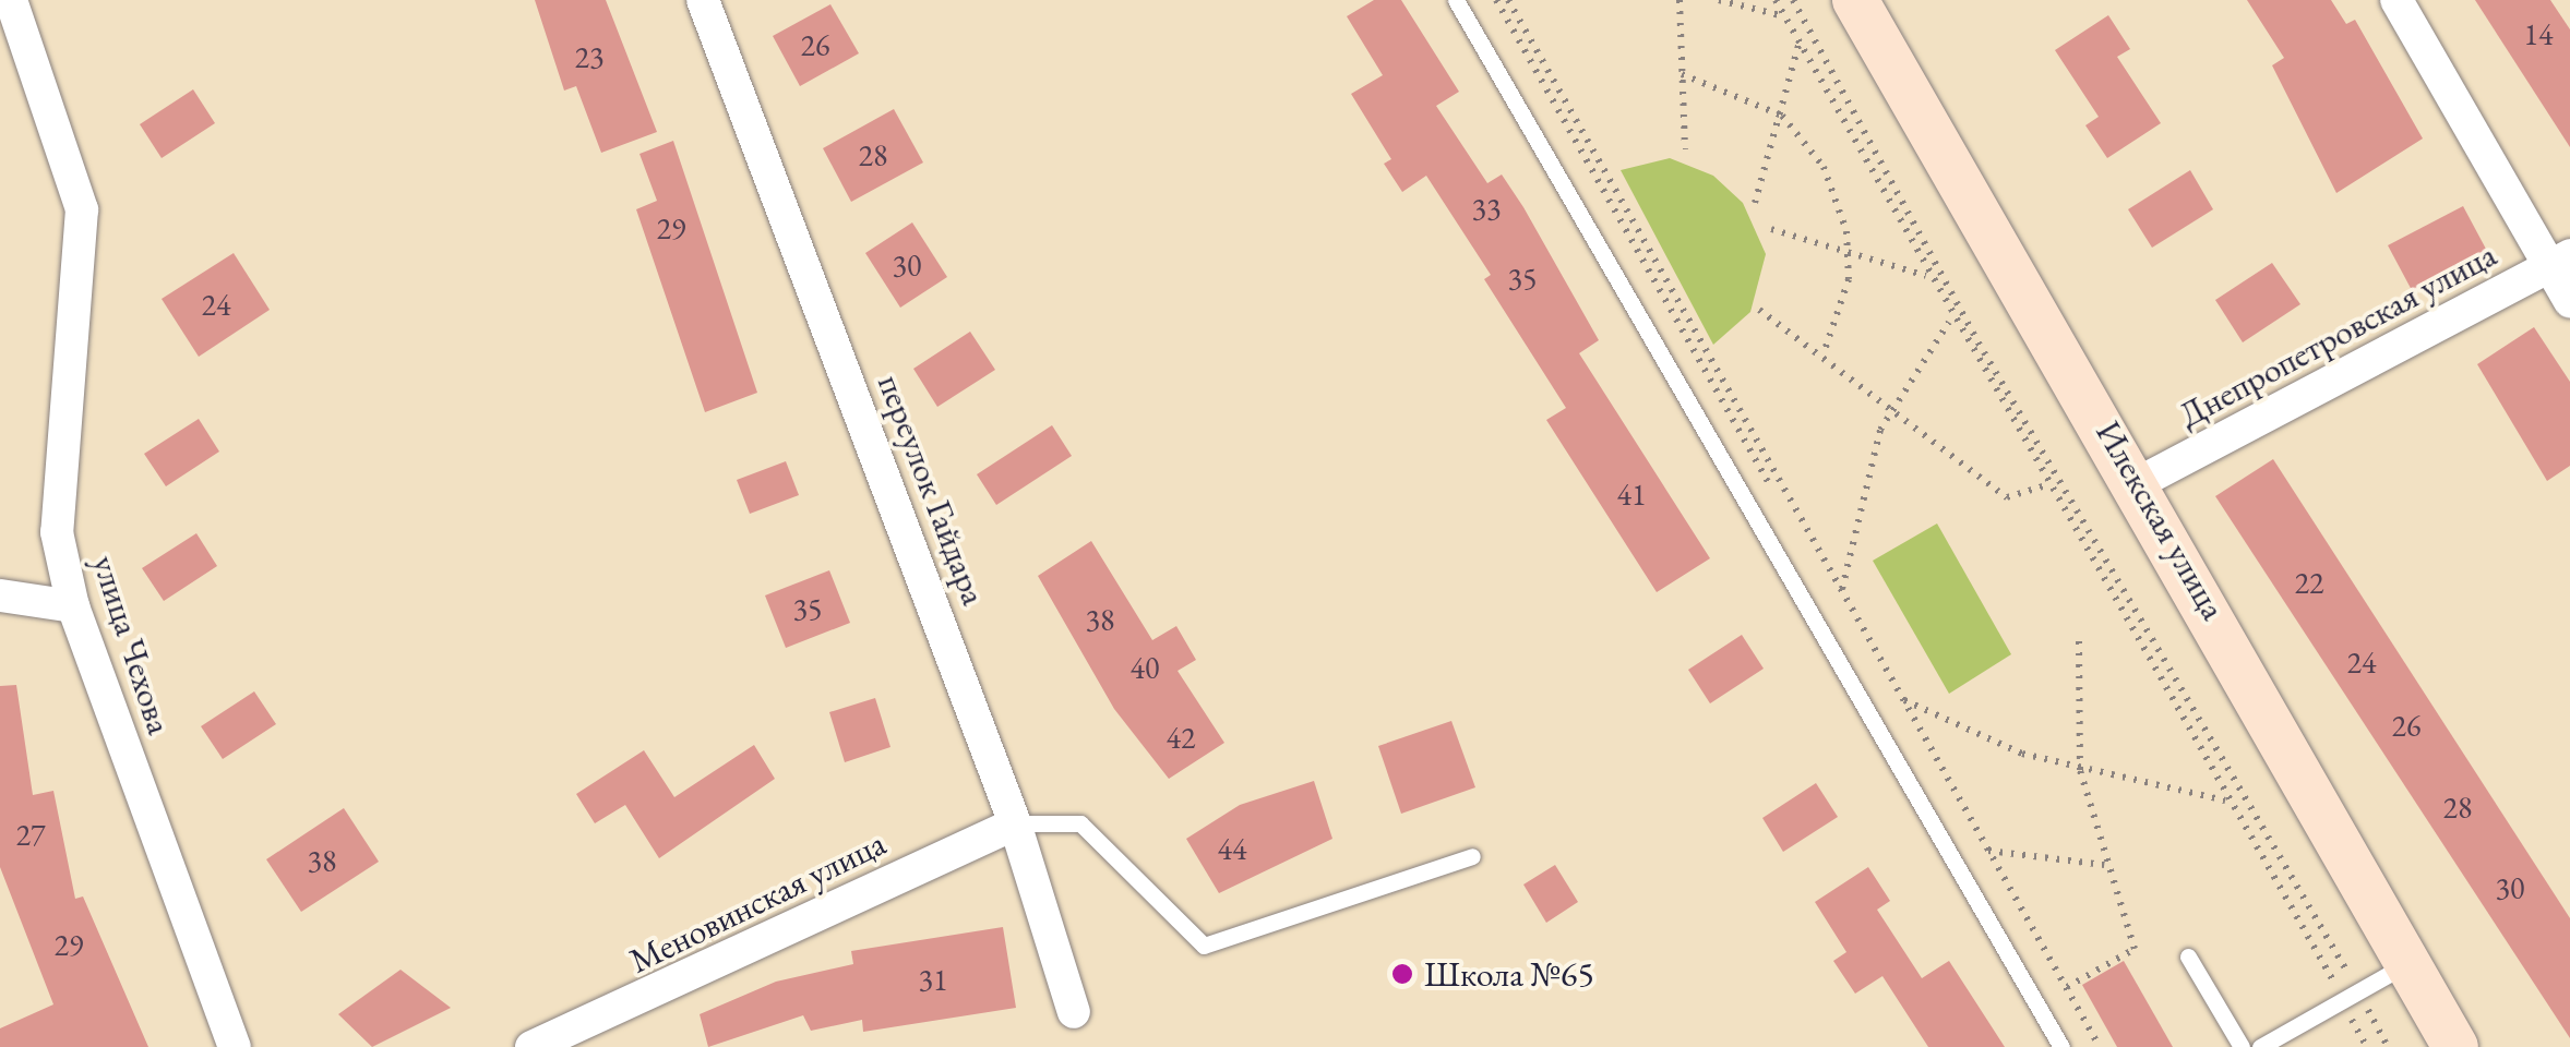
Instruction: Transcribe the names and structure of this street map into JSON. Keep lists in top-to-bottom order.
{
  "streets": {
    "street": [
      "Днепропетровская улица",
      "переулок Гайдара",
      "Илекская улица",
      "улица Чехова",
      "Меновинская улица"
    ]
  },
  "crossings": [
    ["Днепропетровская улица", "Илекская улица"],
    ["переулок Гайдара", "Меновинская улица"]
  ],
  "places": ["Школа №65"],
  "house_numbers": [
    "14",
    "26",
    "23",
    "28",
    "33",
    "29",
    "30",
    "35",
    "24",
    "41",
    "22",
    "35",
    "38",
    "24",
    "40",
    "26",
    "42",
    "28",
    "27",
    "44",
    "38",
    "30",
    "29",
    "31"
  ]
}
